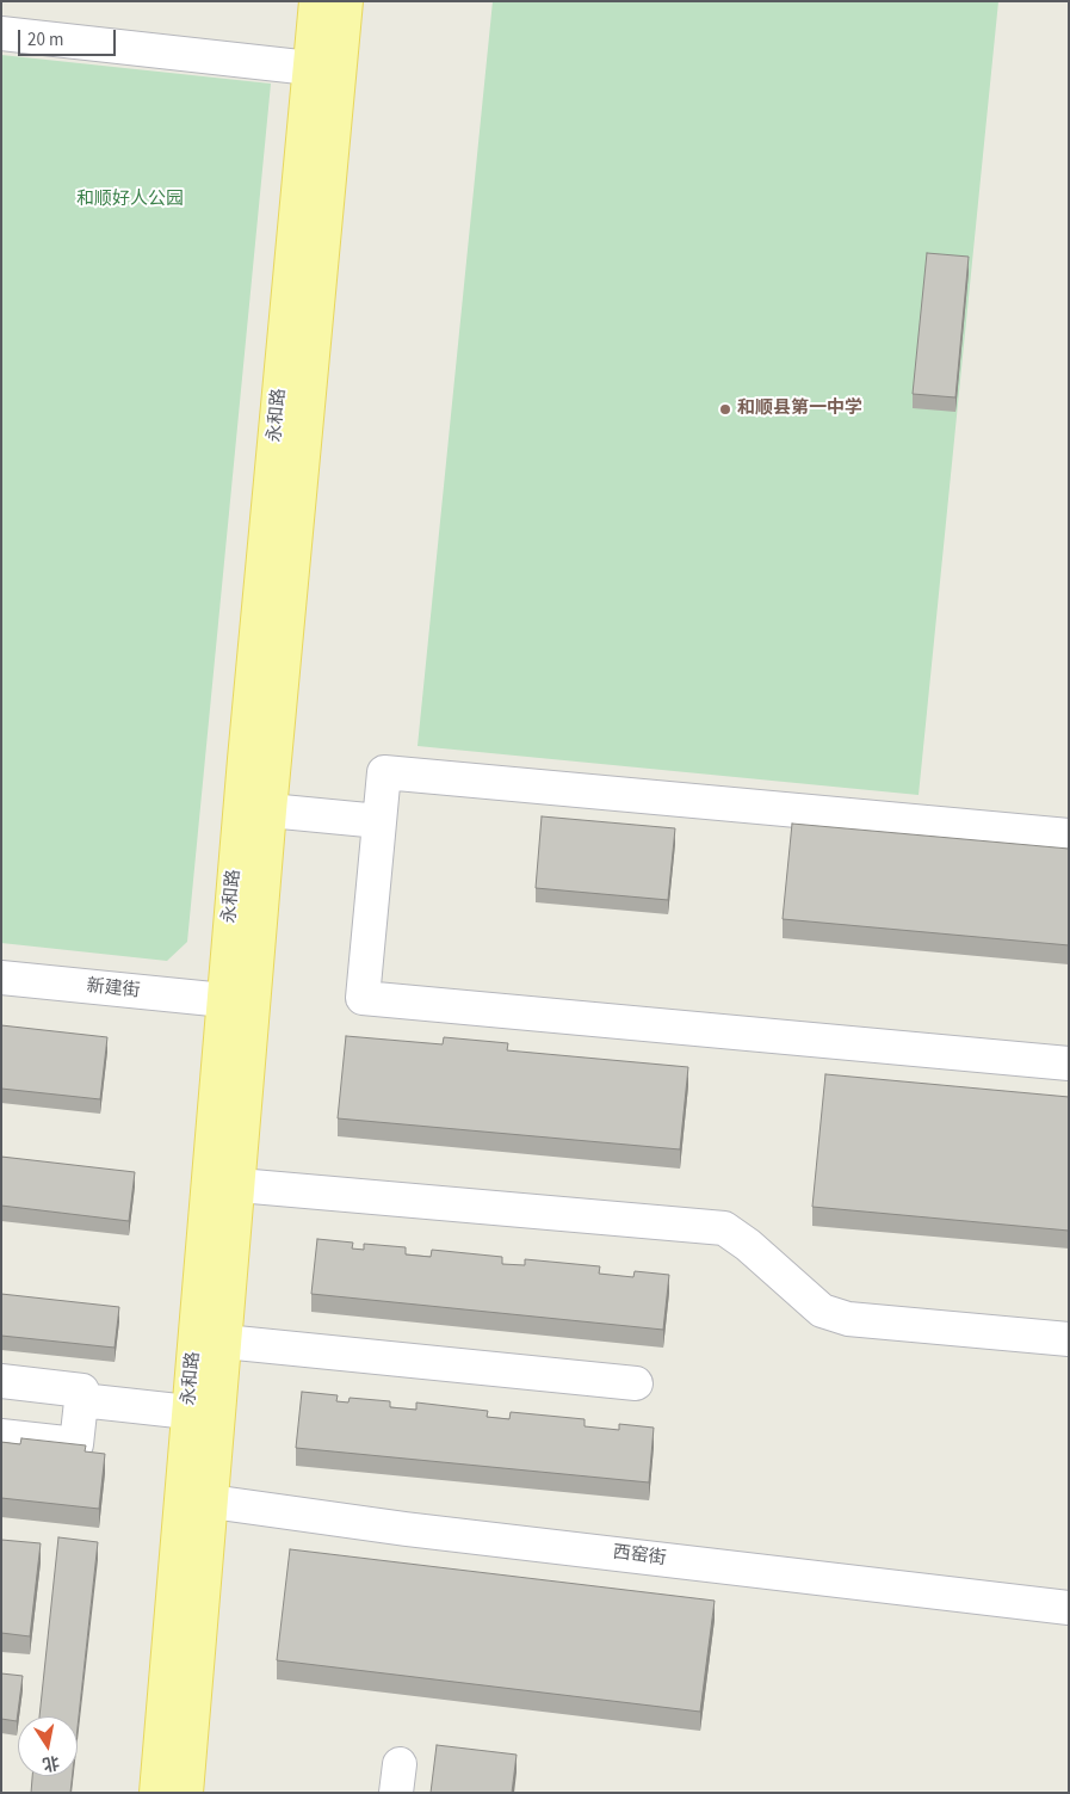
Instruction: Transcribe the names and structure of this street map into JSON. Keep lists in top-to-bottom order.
{
  "streets": {
    "main road": ["永和路"],
    "street": ["新建街", "西窑街"]
  },
  "crossings": [
    ["永和路", "新建街"],
    ["永和路", "西窑街"]
  ],
  "parks": ["和顺好人公园"],
  "places": ["和顺县第一中学"],
  "scale_bar": "20 m",
  "north": "bottom"
}
